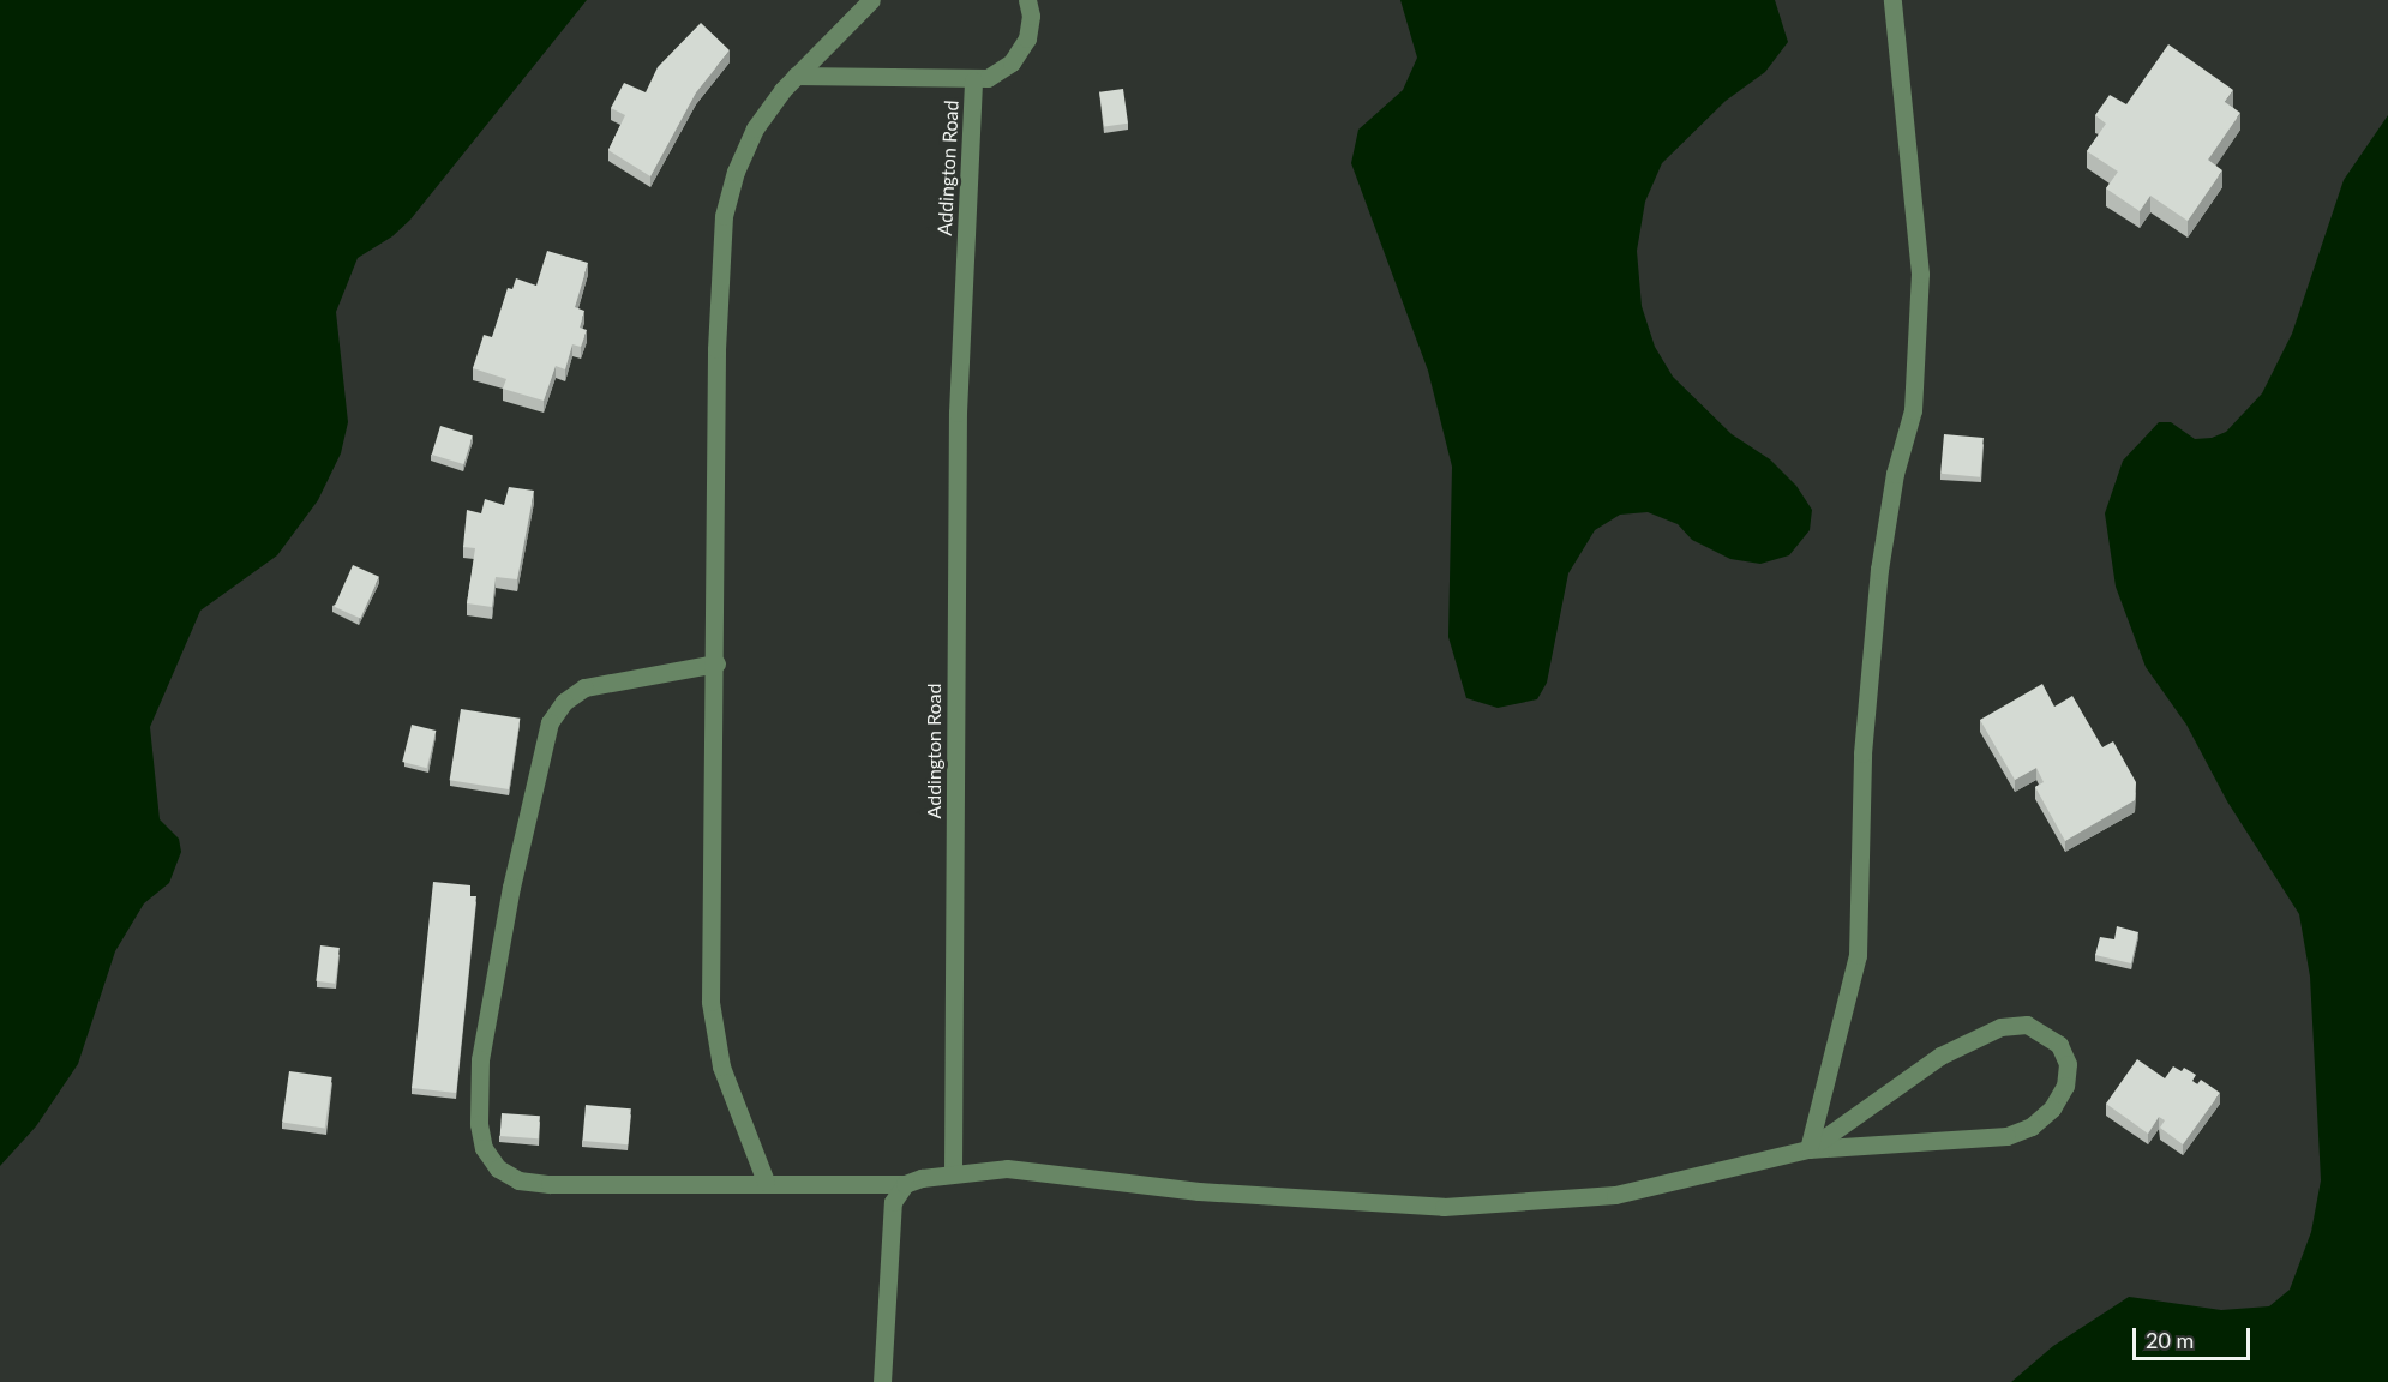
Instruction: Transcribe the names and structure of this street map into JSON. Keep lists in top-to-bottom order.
{
  "streets": {
    "street": ["Addington Road"]
  },
  "scale_bar": "20 m"
}
